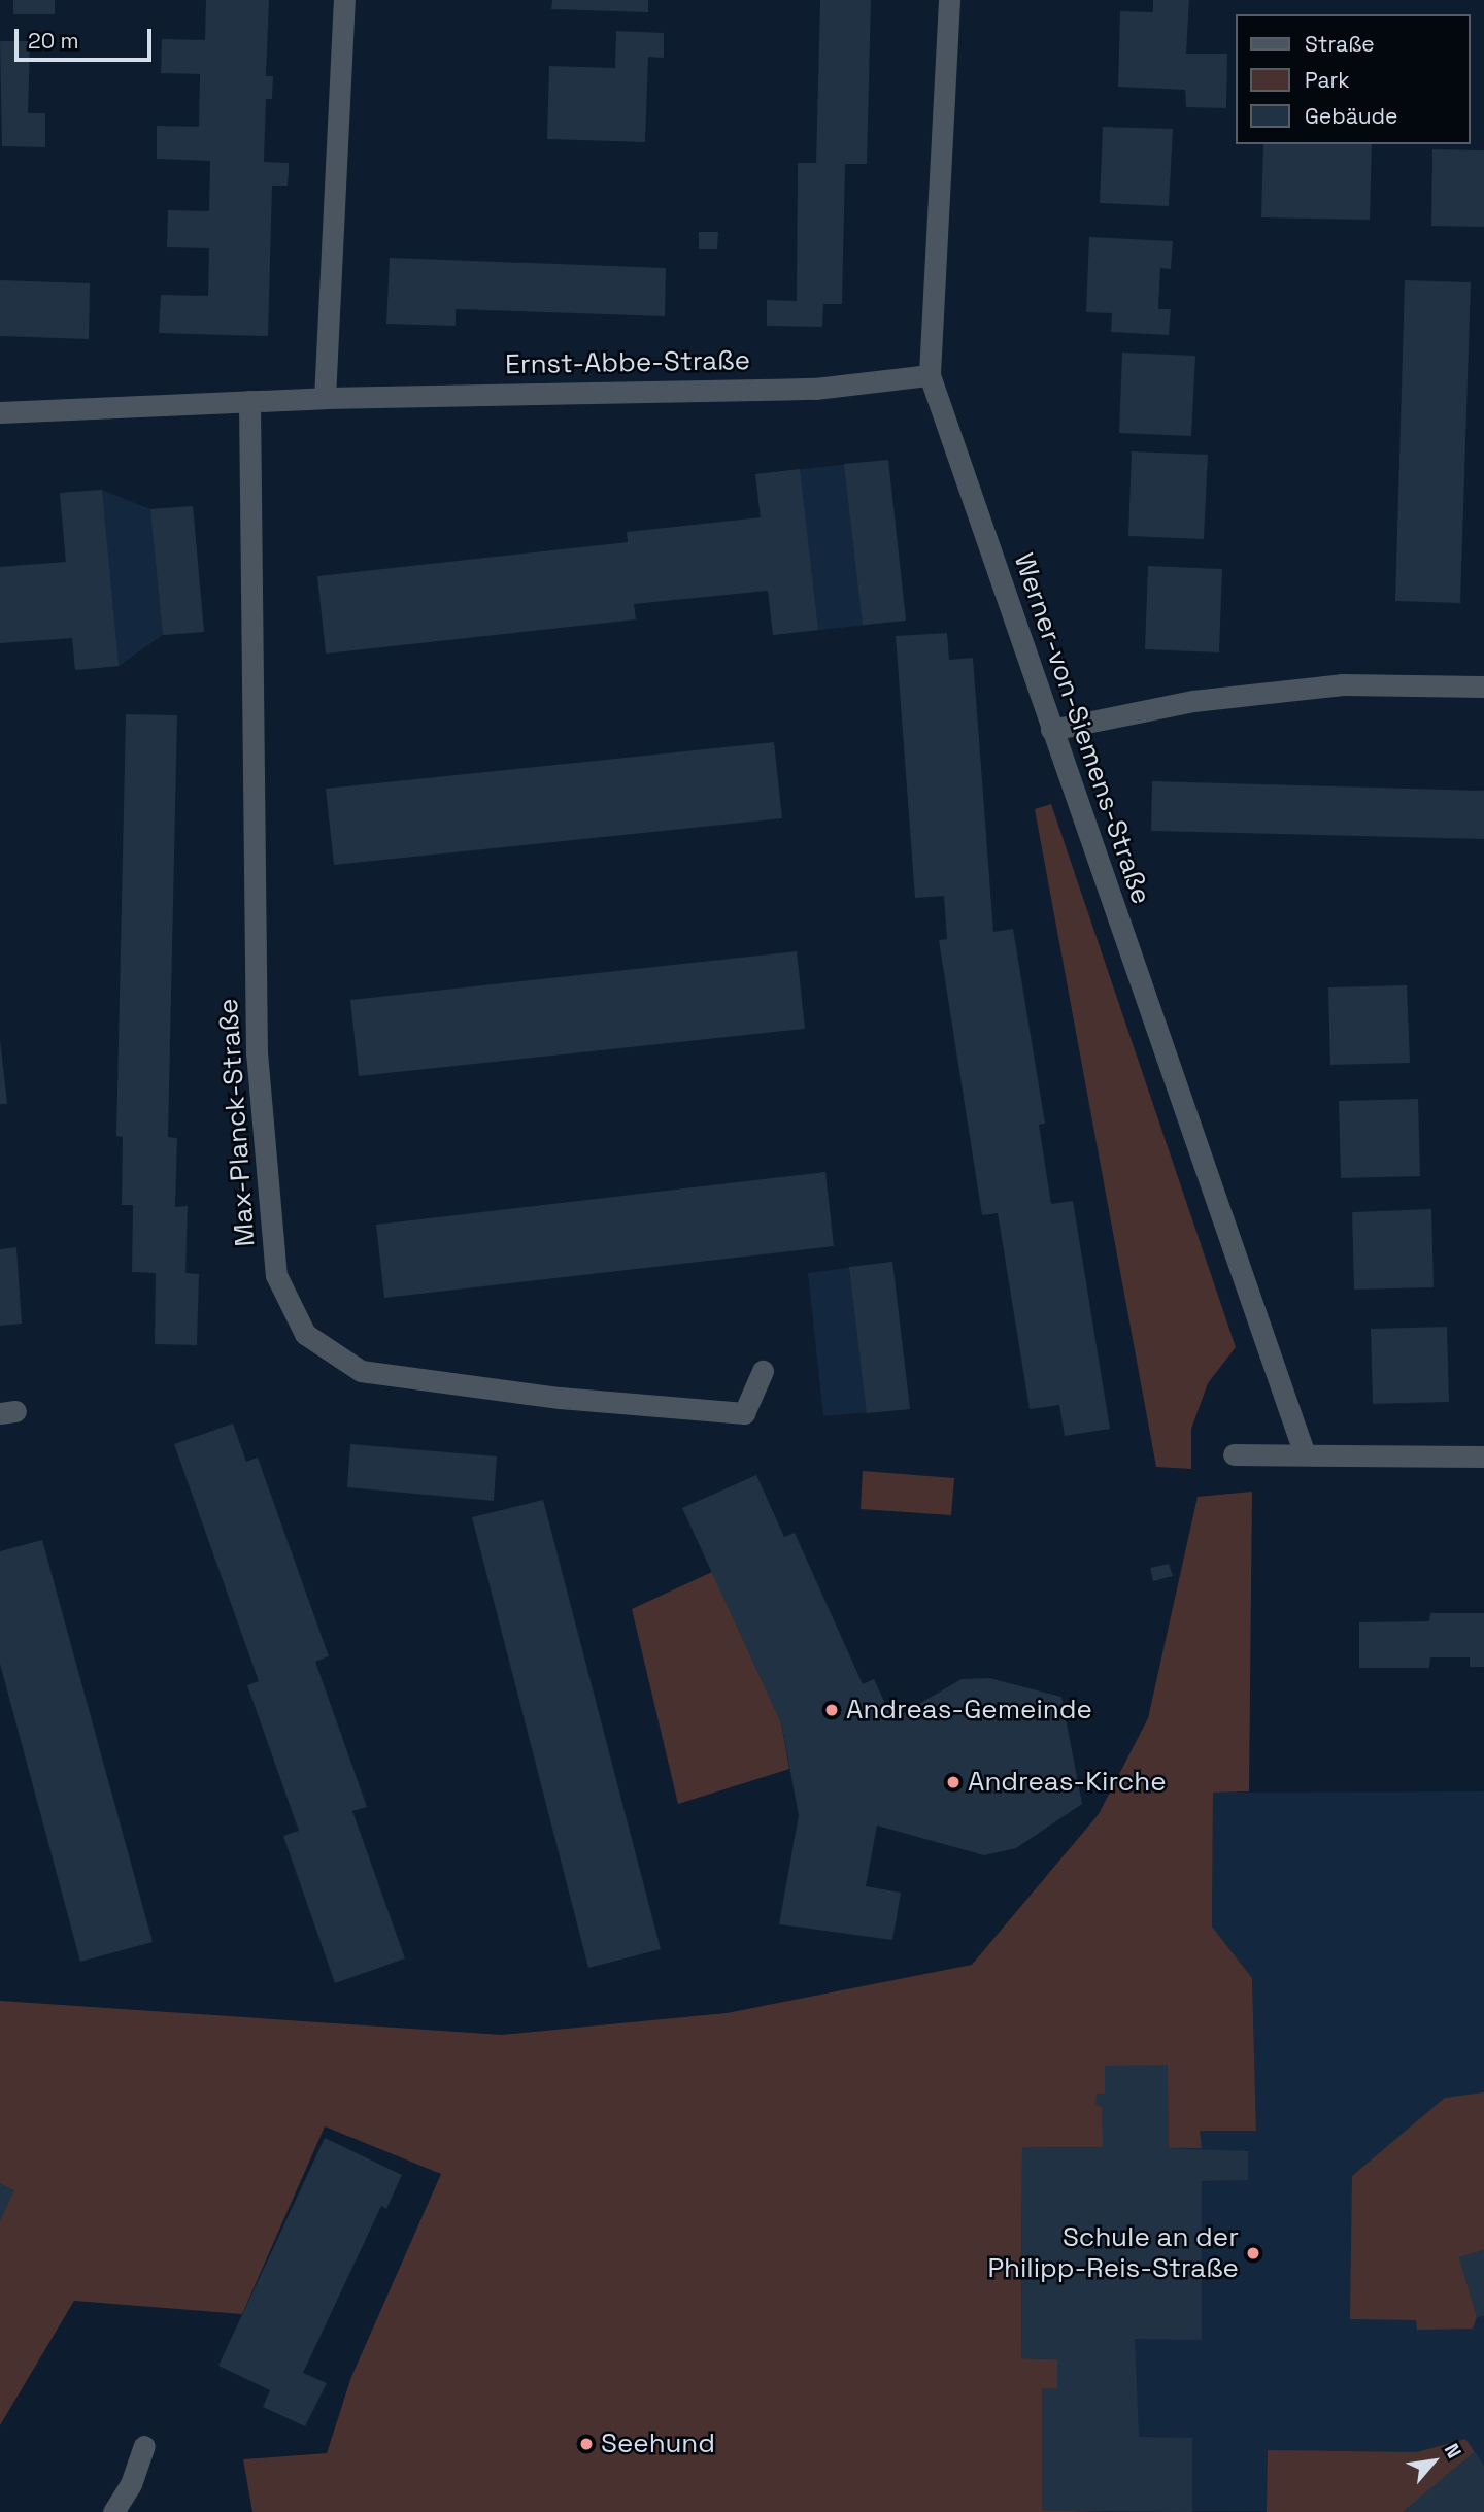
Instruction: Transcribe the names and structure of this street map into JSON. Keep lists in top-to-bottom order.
{
  "streets": {
    "street": ["Ernst-Abbe-Straße", "Werner-von-Siemens-Straße", "Max-Planck-Straße"]
  },
  "crossings": [
    ["Ernst-Abbe-Straße", "Werner-von-Siemens-Straße"],
    ["Ernst-Abbe-Straße", "Max-Planck-Straße"]
  ],
  "places": [
    "Andreas-Gemeinde",
    "Andreas-Kirche",
    "Schule an der Philipp-Reis-Straße",
    "Seehund"
  ],
  "legend": ["Straße", "Park", "Gebäude"],
  "scale_bar": "20 m",
  "north": "top right"
}
